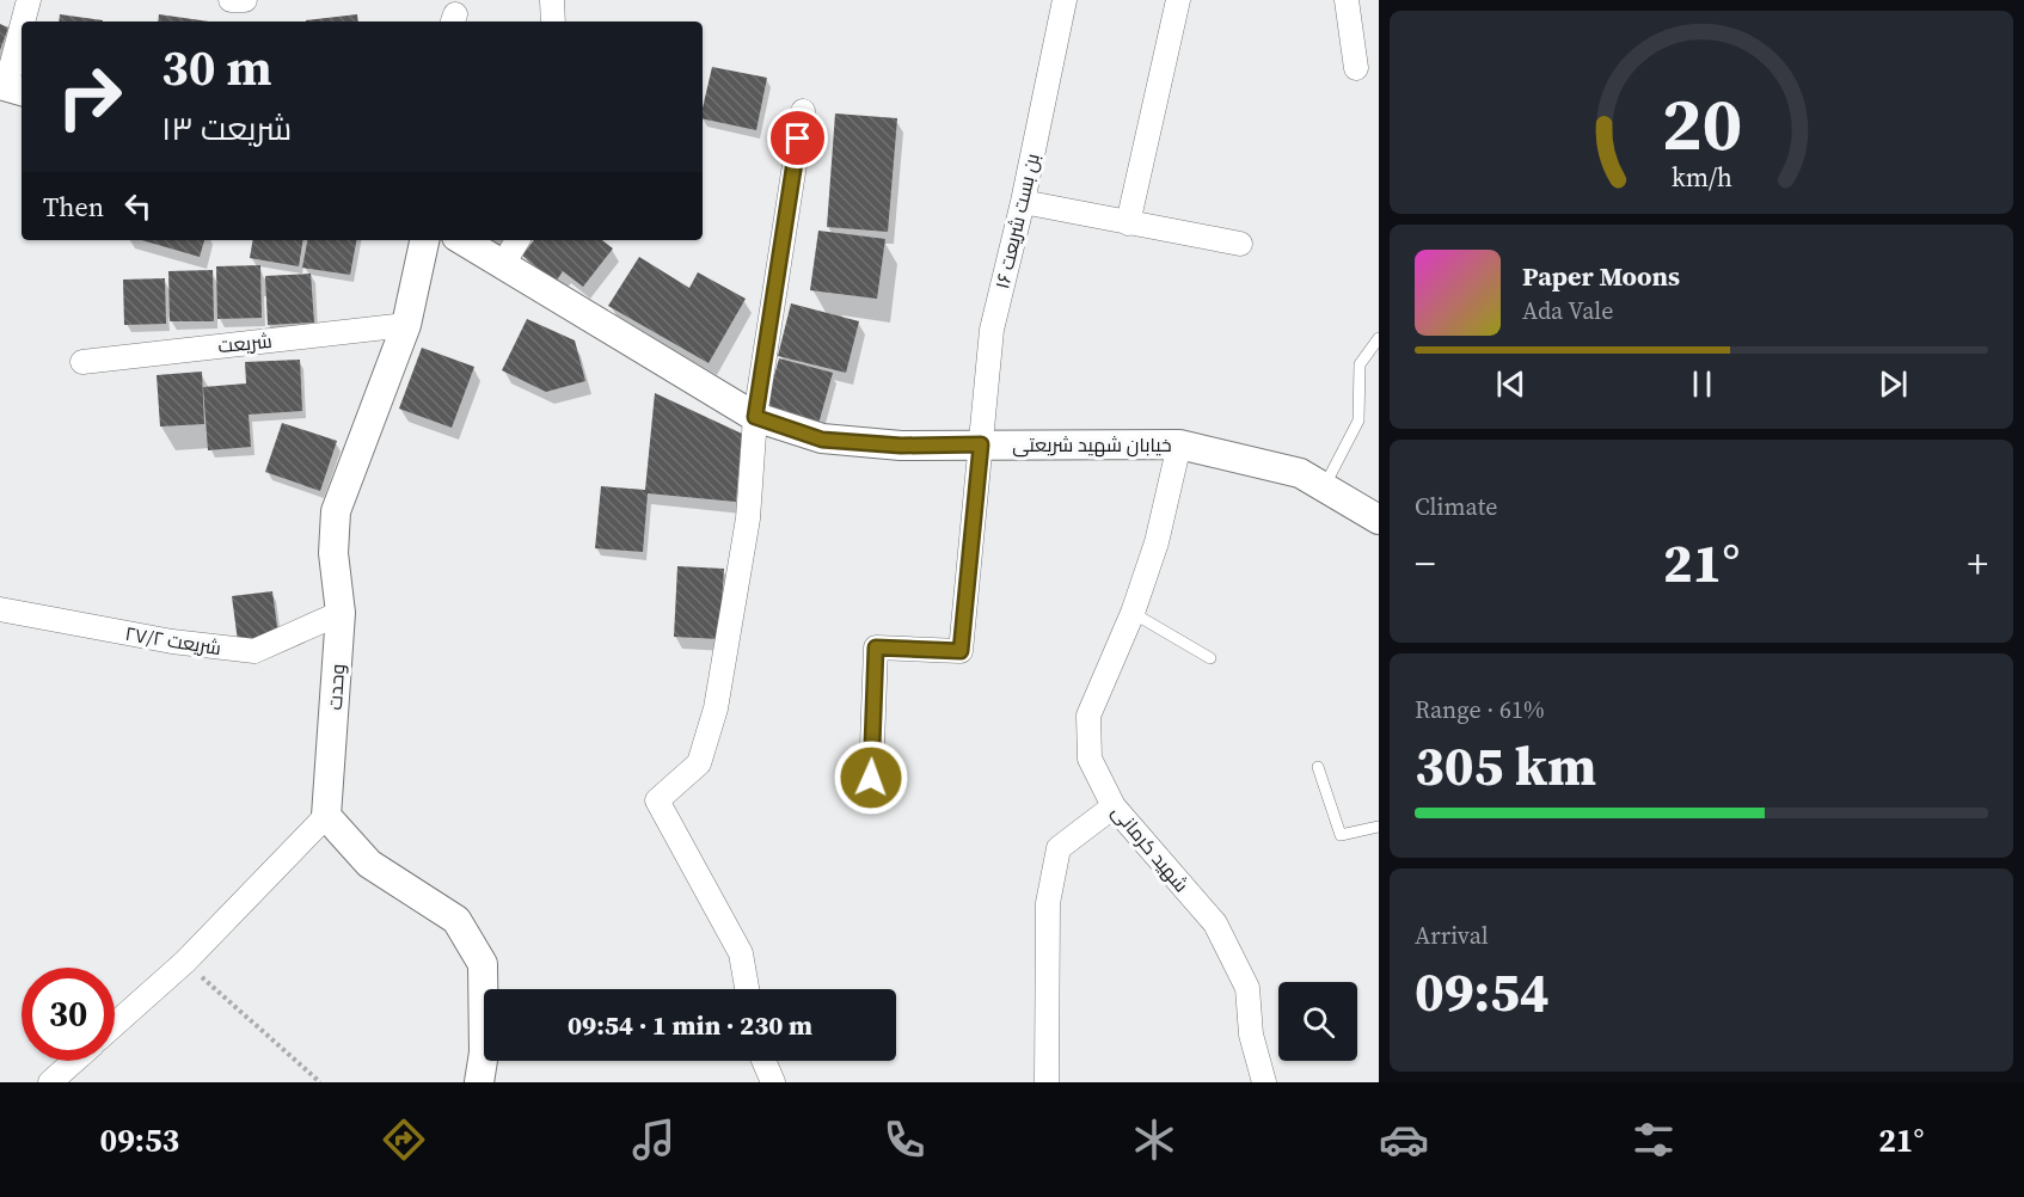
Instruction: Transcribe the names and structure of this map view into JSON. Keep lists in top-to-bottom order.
{
  "streets": {
    "street": [
      "بن بست شریعت ۱۶",
      "شریعت",
      "خیابان شهید شریعتی",
      "شریعت ۲۷/۲",
      "وحدت",
      "شهید کرمانی"
    ]
  },
  "crossings": [
    ["بن بست شریعت ۱۶", "خیابان شهید شریعتی"],
    ["شریعت", "وحدت"],
    ["خیابان شهید شریعتی", "شهید کرمانی"],
    ["شریعت ۲۷/۲", "وحدت"]
  ],
  "page": {
    "turn": ["30 m", "شریعت ۱۳"],
    "then": "Then",
    "song": ["Paper Moons", "Ada Vale"],
    "tile": [
      "Climate",
      ["Range · 61%", "305 km"],
      ["Arrival", "09:54"]
    ],
    "heat": ["−", "21°", "+"],
    "limit": "30",
    "trip": "09:54 · 1 min · 230 m",
    "tabs": ["09:53", "21°"],
    "gauge": ["20", "km/h"]
  }
}
